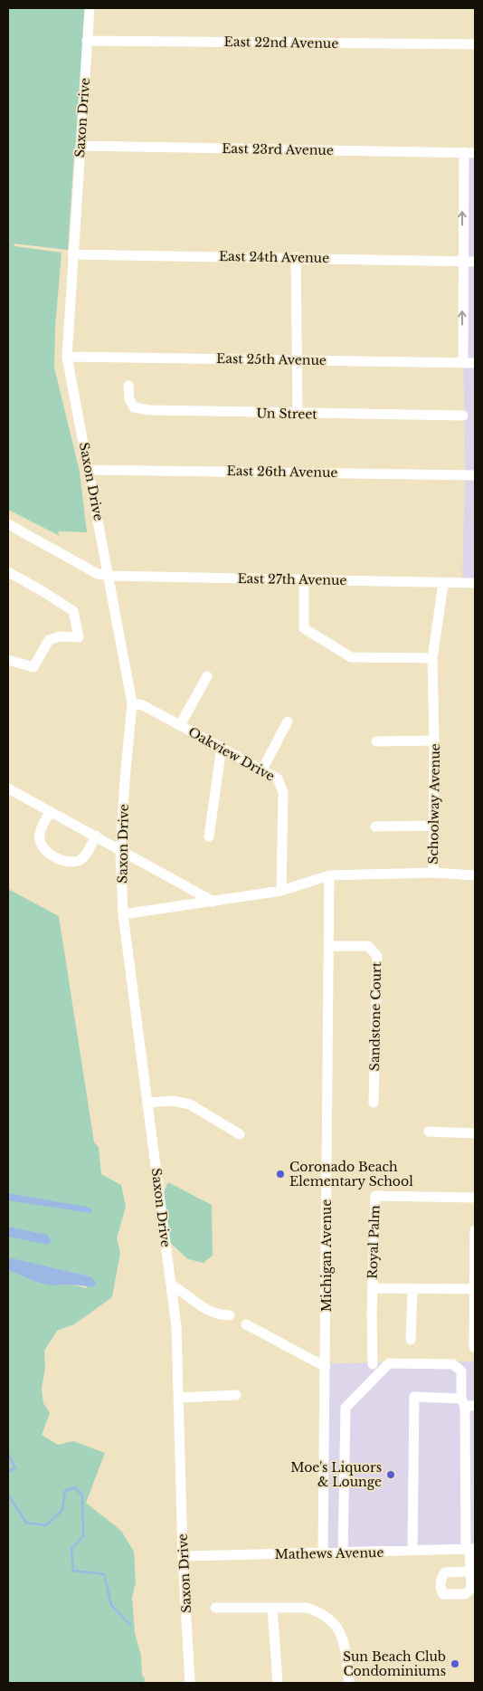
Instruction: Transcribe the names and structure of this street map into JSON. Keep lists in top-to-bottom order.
{
  "streets": {
    "street": [
      "East 22nd Avenue",
      "Saxon Drive",
      "East 23rd Avenue",
      "East 24th Avenue",
      "East 25th Avenue",
      "Un Street",
      "East 26th Avenue",
      "East 27th Avenue",
      "Oakview Drive",
      "Schoolway Avenue",
      "Sandstone Court",
      "Royal Palm",
      "Michigan Avenue",
      "Mathews Avenue"
    ]
  },
  "crossings": [
    ["East 22nd Avenue", "Saxon Drive"],
    ["Saxon Drive", "East 23rd Avenue"],
    ["Saxon Drive", "East 24th Avenue"],
    ["Saxon Drive", "East 25th Avenue"],
    ["Saxon Drive", "East 26th Avenue"],
    ["Saxon Drive", "East 27th Avenue"],
    ["Saxon Drive", "Oakview Drive"],
    ["Saxon Drive", "Schoolway Avenue"],
    ["Saxon Drive", "Mathews Avenue"],
    ["East 27th Avenue", "Schoolway Avenue"],
    ["Oakview Drive", "Schoolway Avenue"],
    ["Schoolway Avenue", "Michigan Avenue"],
    ["Sandstone Court", "Michigan Avenue"],
    ["Michigan Avenue", "Mathews Avenue"]
  ],
  "places": ["Coronado Beach Elementary School", "Moe's Liquors & Lounge", "Sun Beach Club Condominiums"]
}
